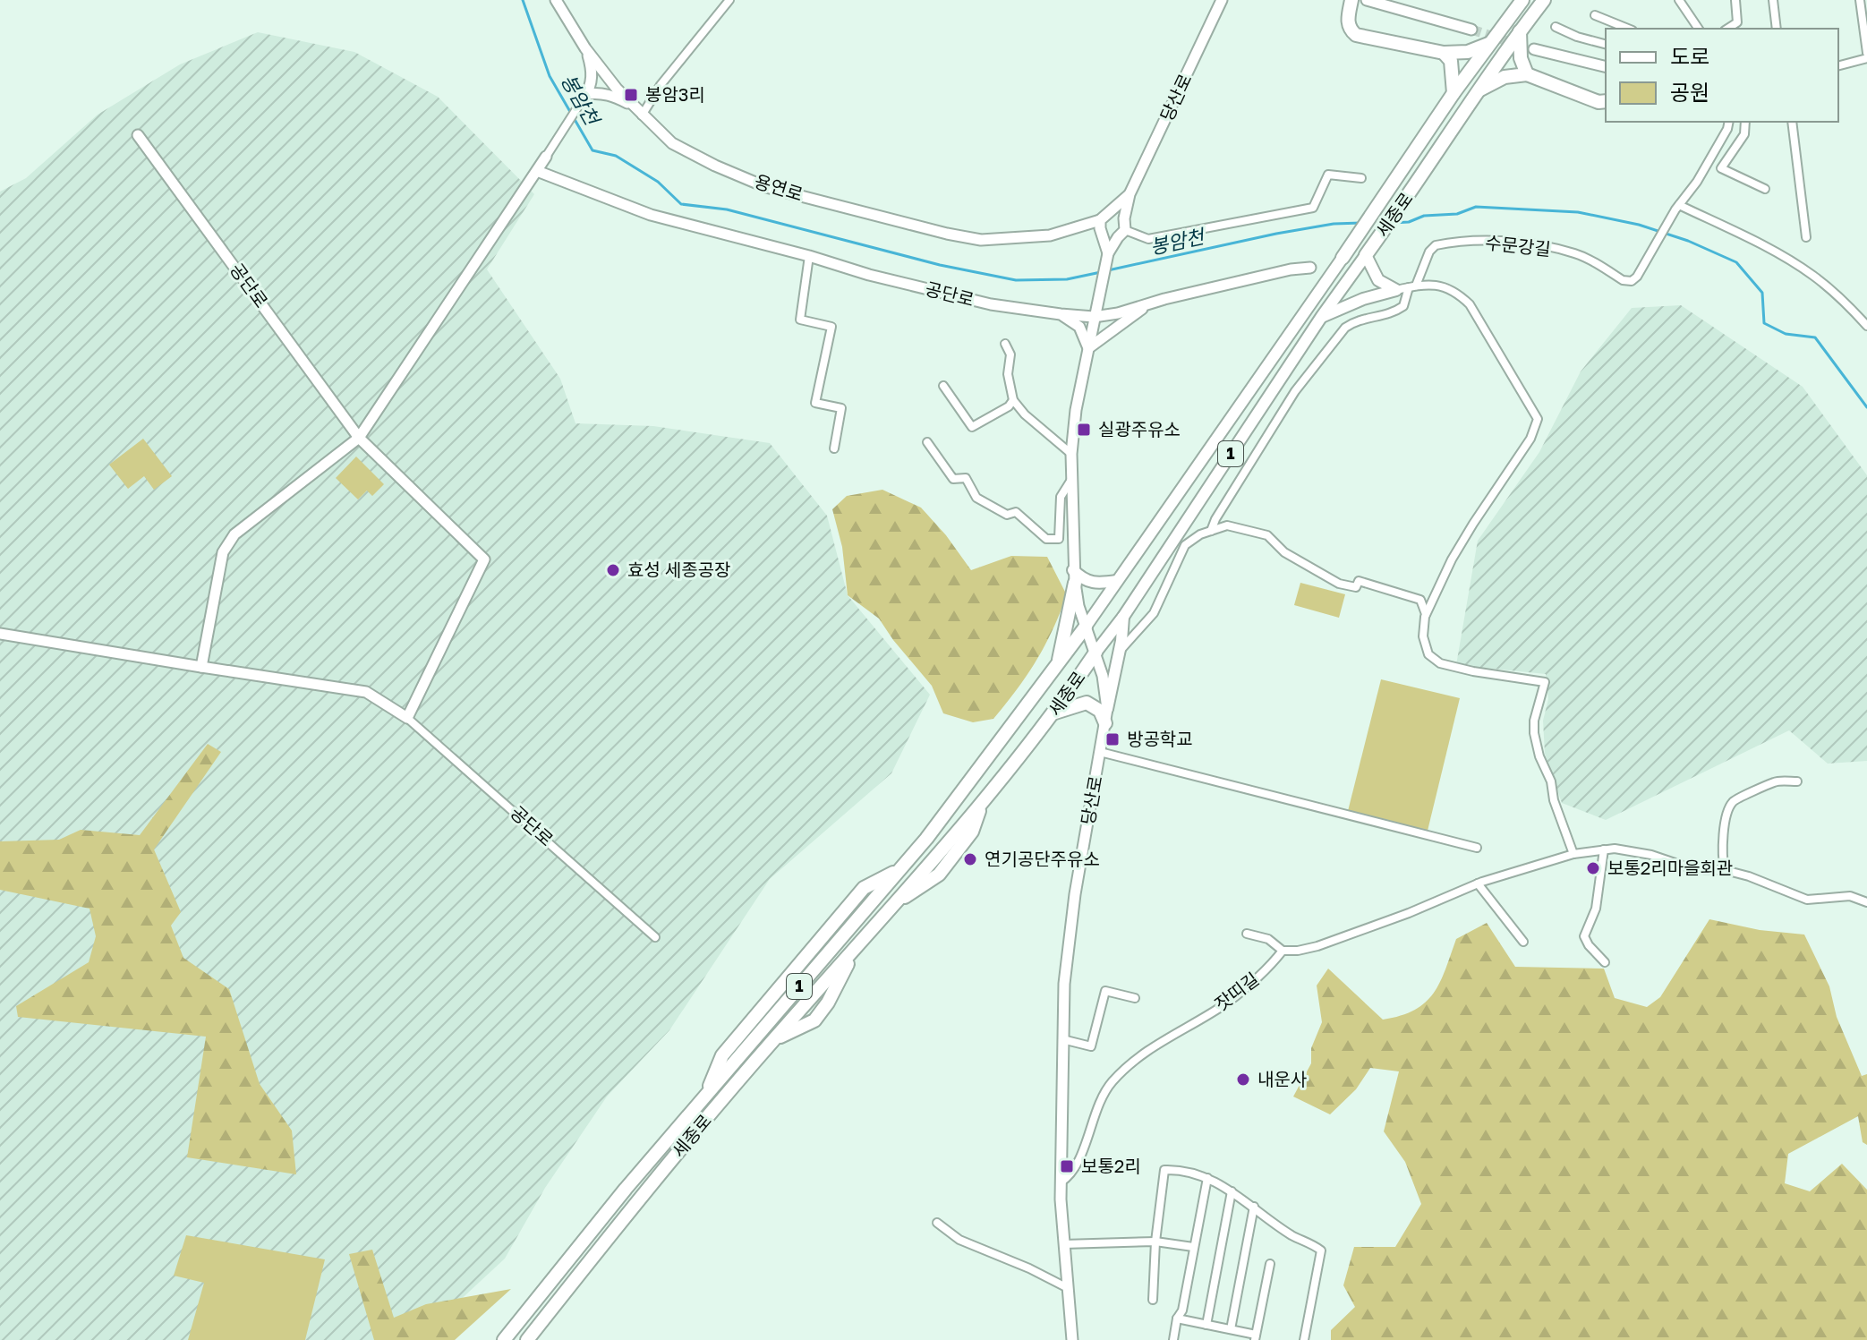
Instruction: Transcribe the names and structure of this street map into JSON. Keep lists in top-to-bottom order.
{
  "streets": {
    "highway": ["세종로", "1"],
    "street": [
      "당산로",
      "용연로",
      "수문강길",
      "공단로",
      "잣띠길"
    ]
  },
  "crossings": [
    ["당산로", "세종로"],
    ["당산로", "공단로"],
    ["당산로", "잣띠길"]
  ],
  "water": ["봉암천"],
  "places": {
    "transit": [
      "봉암3리",
      "실광주유소",
      "방공학교",
      "보통2리"
    ],
    "other": [
      "효성 세종공장",
      "연기공단주유소",
      "보통2리마을회관",
      "내운사"
    ]
  },
  "legend": ["도로", "공원"]
}
